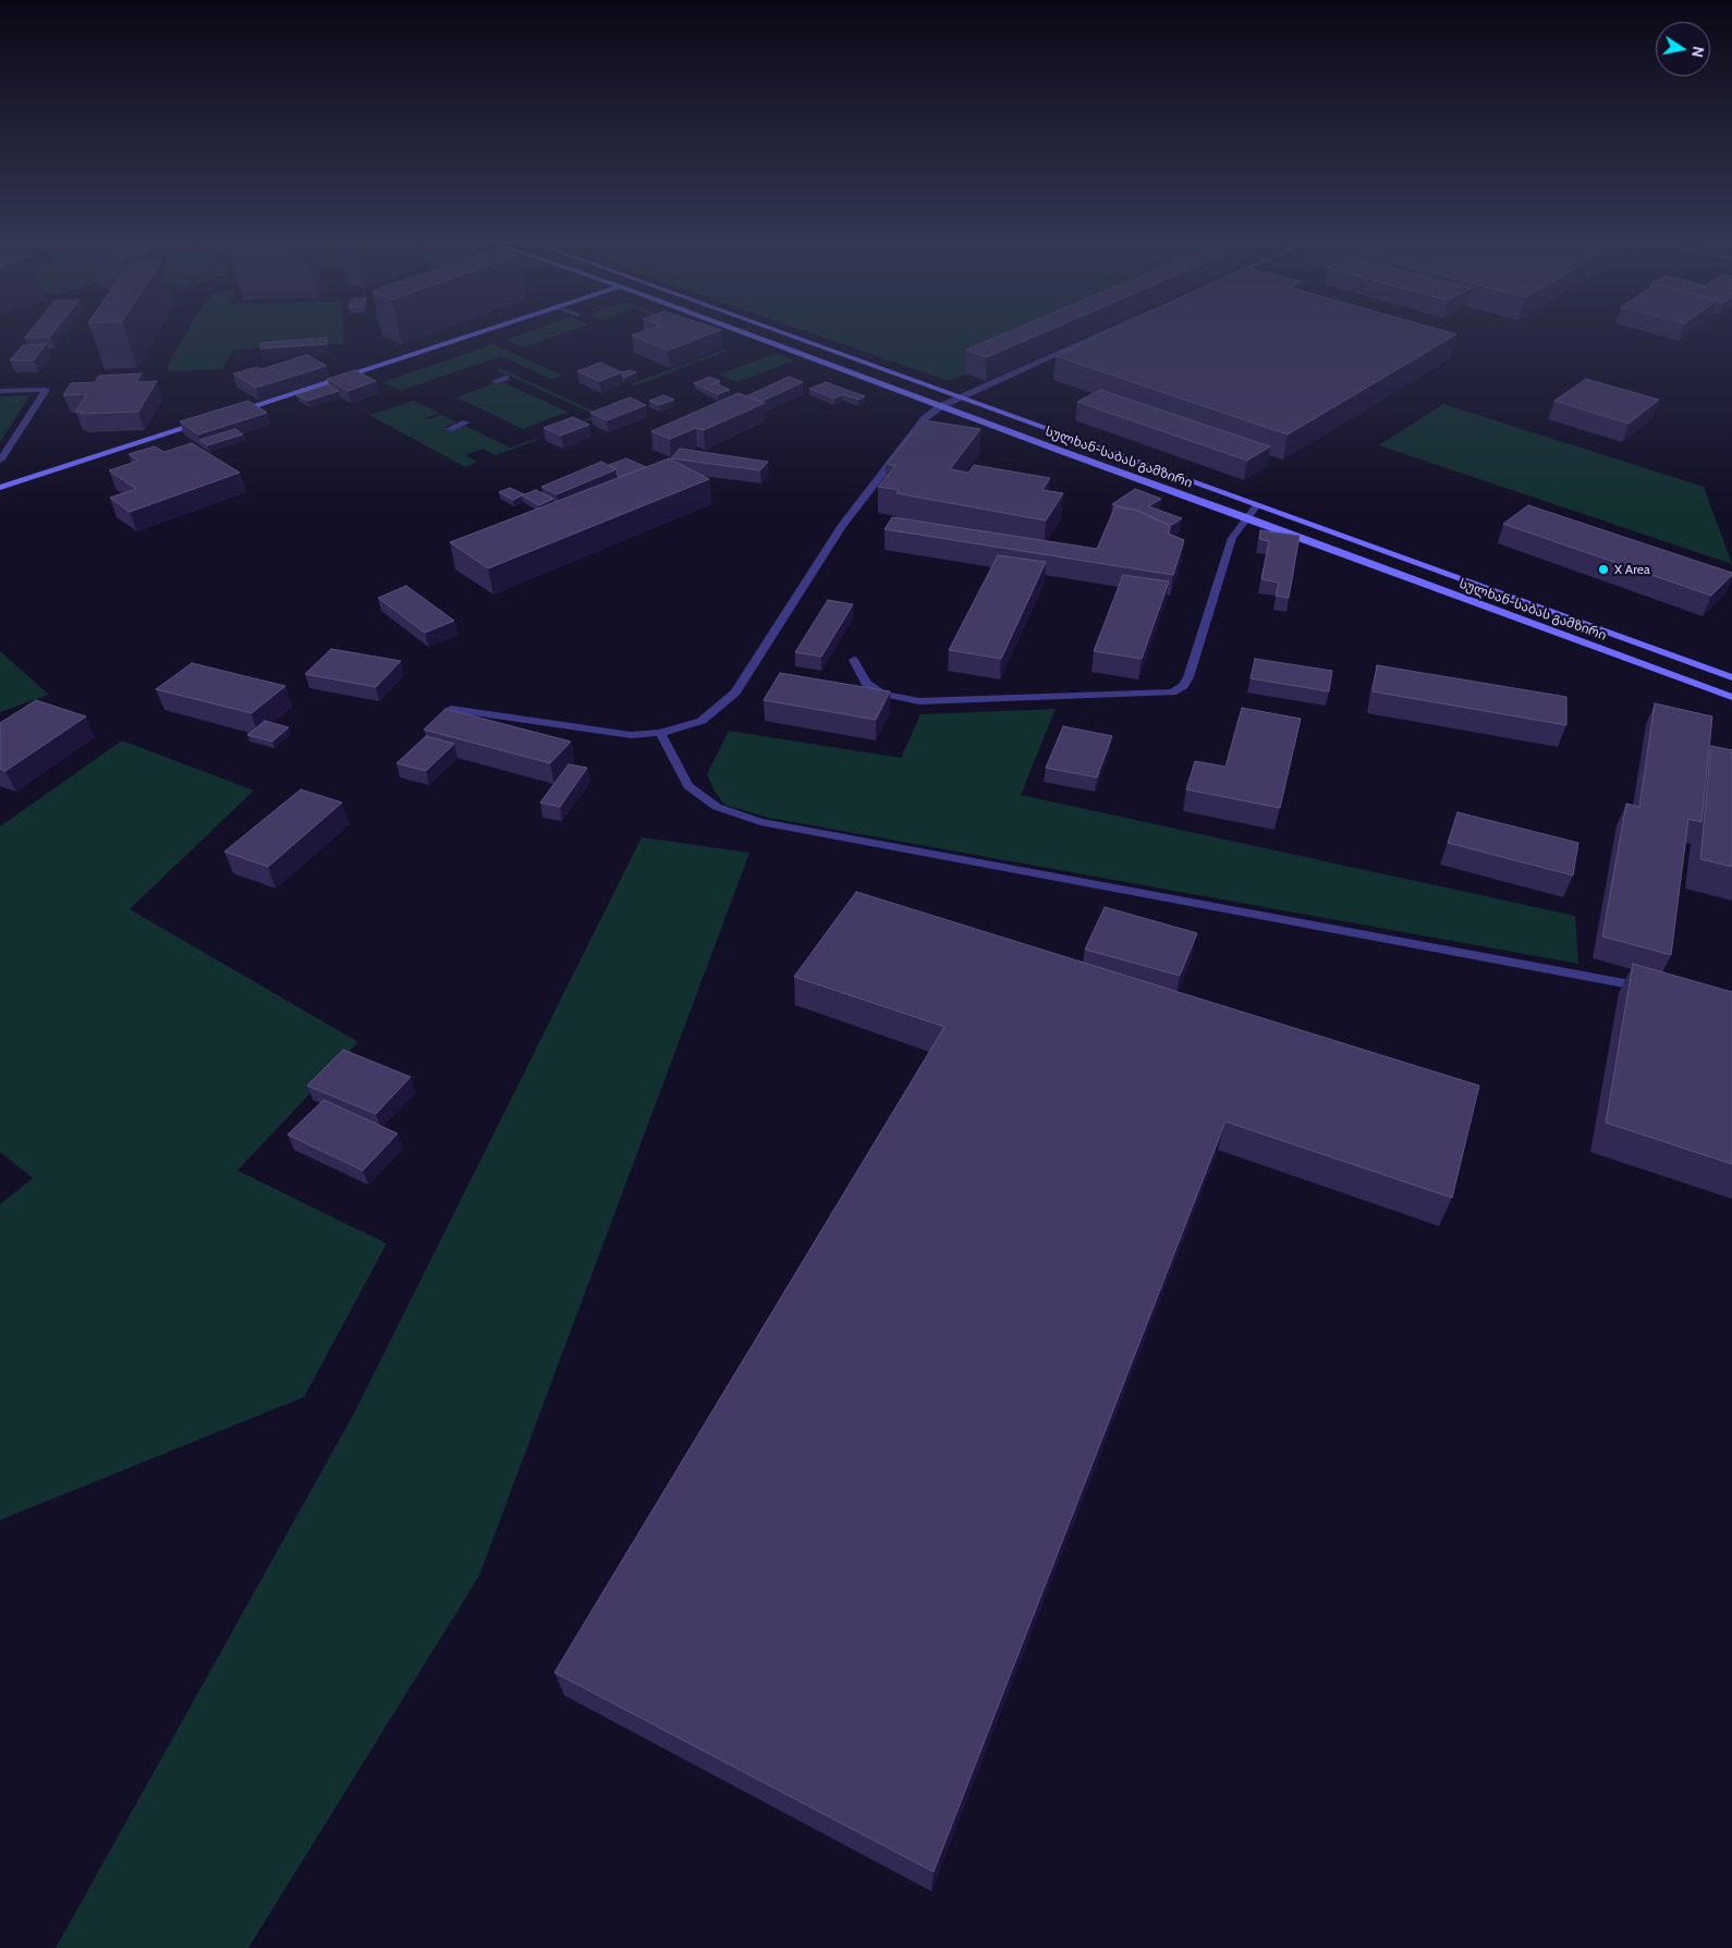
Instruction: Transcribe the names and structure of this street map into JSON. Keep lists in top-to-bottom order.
{
  "streets": {
    "main road": ["სულხან-საბას გამზირი"]
  },
  "places": ["X Area"],
  "north": "right"
}
